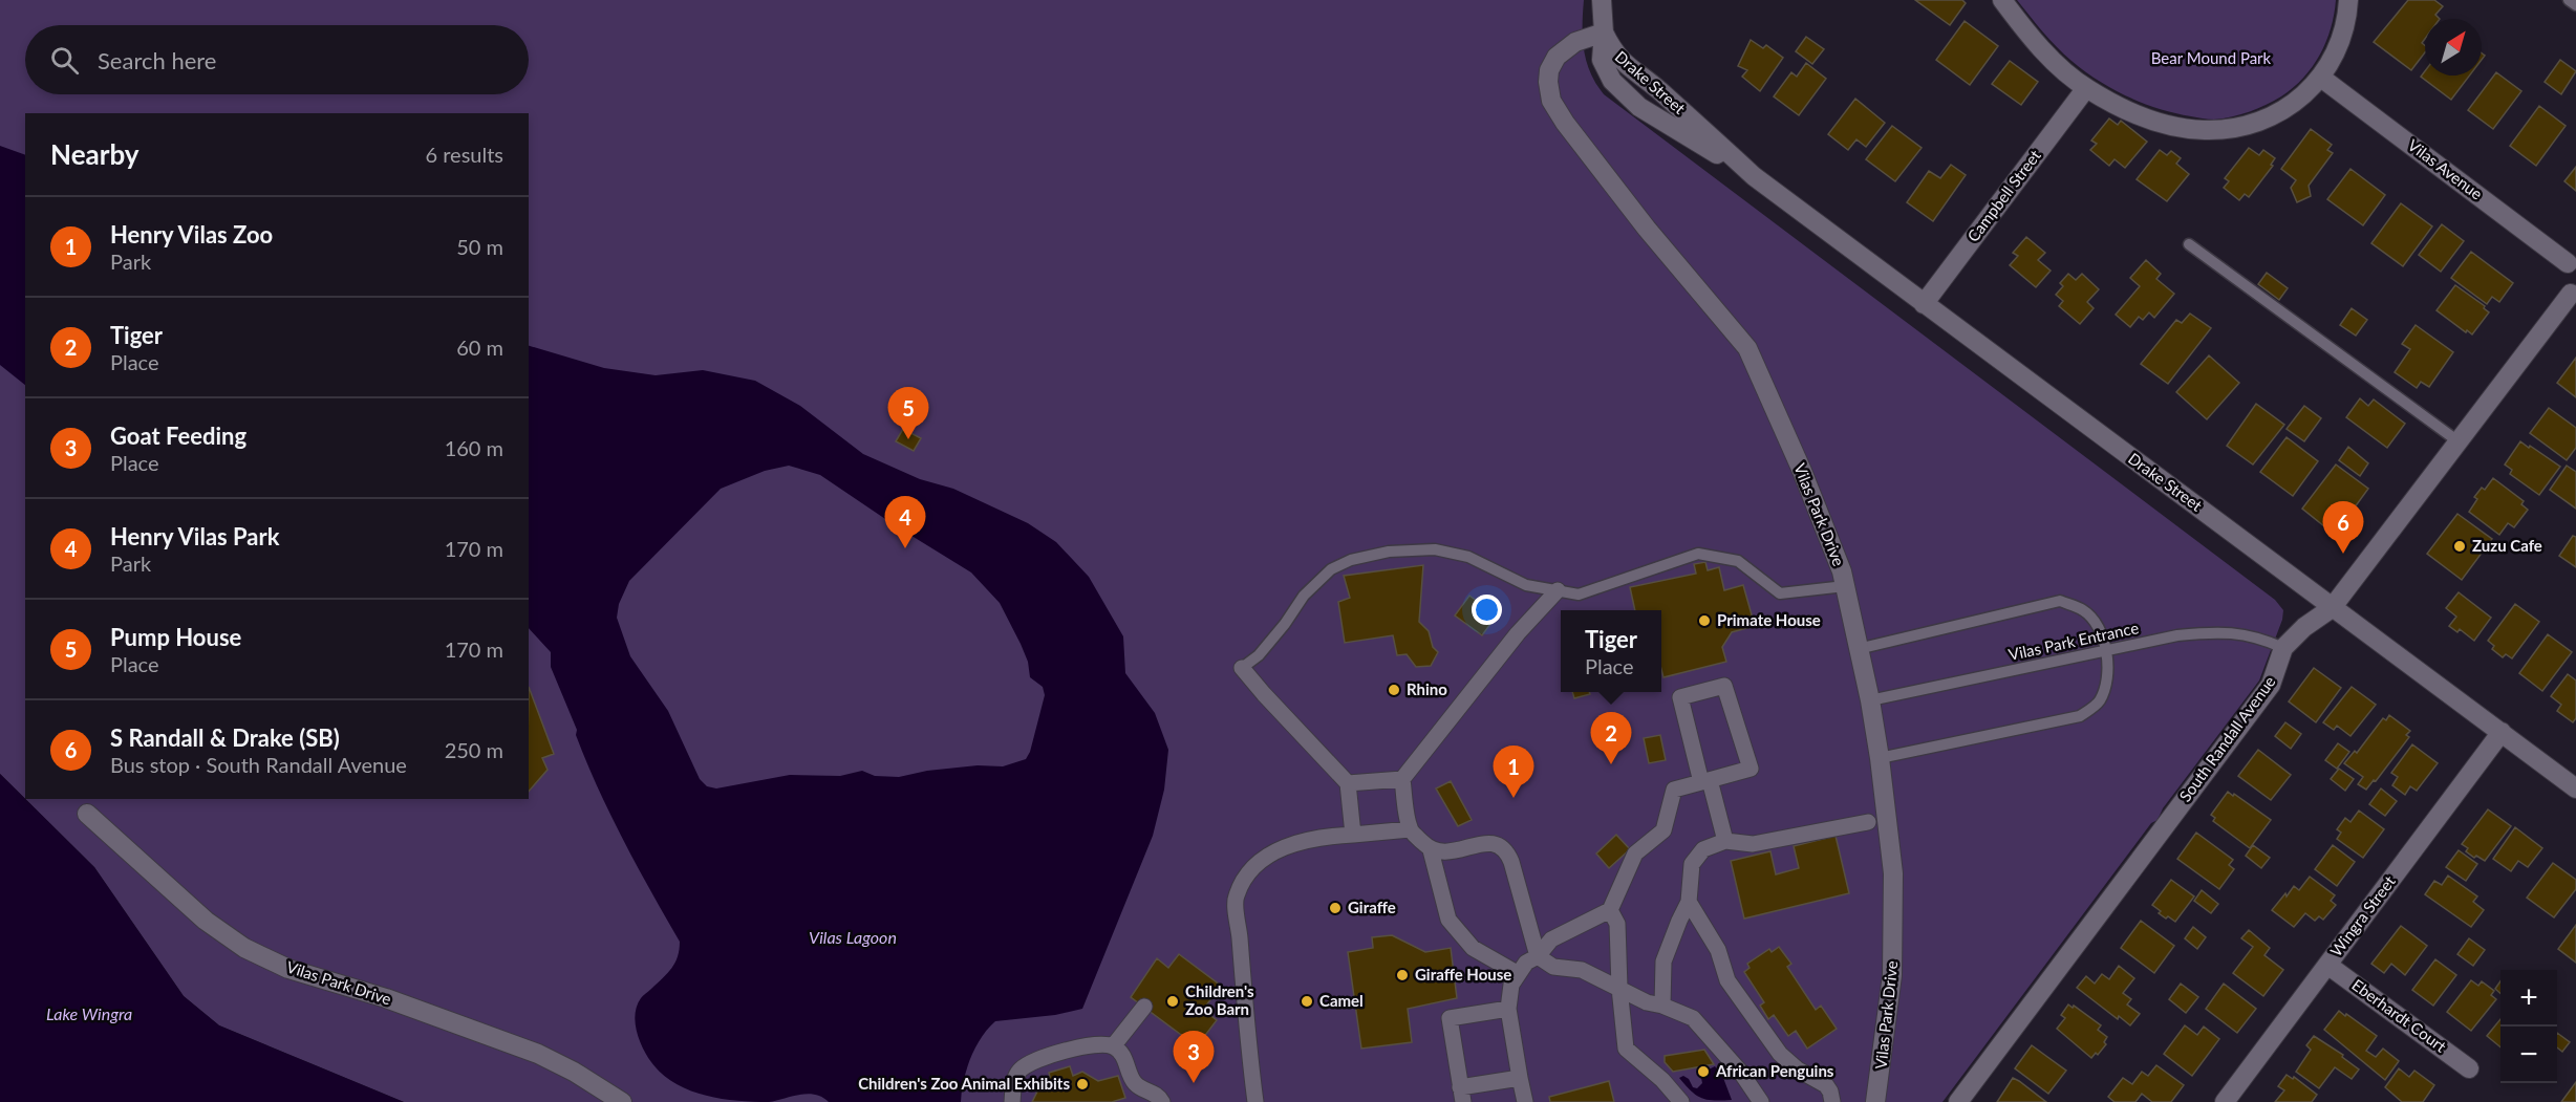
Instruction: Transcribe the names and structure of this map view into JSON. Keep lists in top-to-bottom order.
{
  "streets": {
    "street": [
      "Drake Street",
      "Vilas Avenue",
      "Campbell Street",
      "Vilas Park Drive",
      "South Randall Avenue",
      "Wingra Street",
      "Eberhardt Court"
    ],
    "lane": ["Vilas Park Entrance"]
  },
  "crossings": [
    ["Drake Street", "Campbell Street"],
    ["Drake Street", "Vilas Park Drive"],
    ["Drake Street", "South Randall Avenue"],
    ["Drake Street", "Wingra Street"],
    ["Vilas Park Drive", "Vilas Park Entrance"],
    ["Vilas Park Entrance", "South Randall Avenue"],
    ["Wingra Street", "Eberhardt Court"]
  ],
  "water": ["Vilas Lagoon", "Lake Wingra"],
  "parks": ["Bear Mound Park"],
  "places": [
    "Zuzu Cafe",
    "Primate House",
    "Rhino",
    "Giraffe",
    "Giraffe House",
    "Children's Zoo Barn",
    "Camel",
    "African Penguins",
    "Children's Zoo Animal Exhibits"
  ],
  "north": "top right",
  "page": {
    "search": "Search here",
    "heading": ["Nearby", "6 results"],
    "list": [
      {
        "mark": "1",
        "name": "Henry Vilas Zoo",
        "note": "Park",
        "value": "50 m"
      },
      {
        "mark": "2",
        "name": "Tiger",
        "note": "Place",
        "value": "60 m"
      },
      {
        "mark": "3",
        "name": "Goat Feeding",
        "note": "Place",
        "value": "160 m"
      },
      {
        "mark": "4",
        "name": "Henry Vilas Park",
        "note": "Park",
        "value": "170 m"
      },
      {
        "mark": "5",
        "name": "Pump House",
        "note": "Place",
        "value": "170 m"
      },
      {
        "mark": "6",
        "name": "S Randall & Drake (SB)",
        "note": "Bus stop · South Randall Avenue",
        "value": "250 m"
      }
    ],
    "pins": [
      "5",
      "4",
      "6",
      "2",
      "1",
      "3"
    ],
    "popup": ["Tiger", "Place"],
    "map_buttons": ["+", "−"]
  }
}
